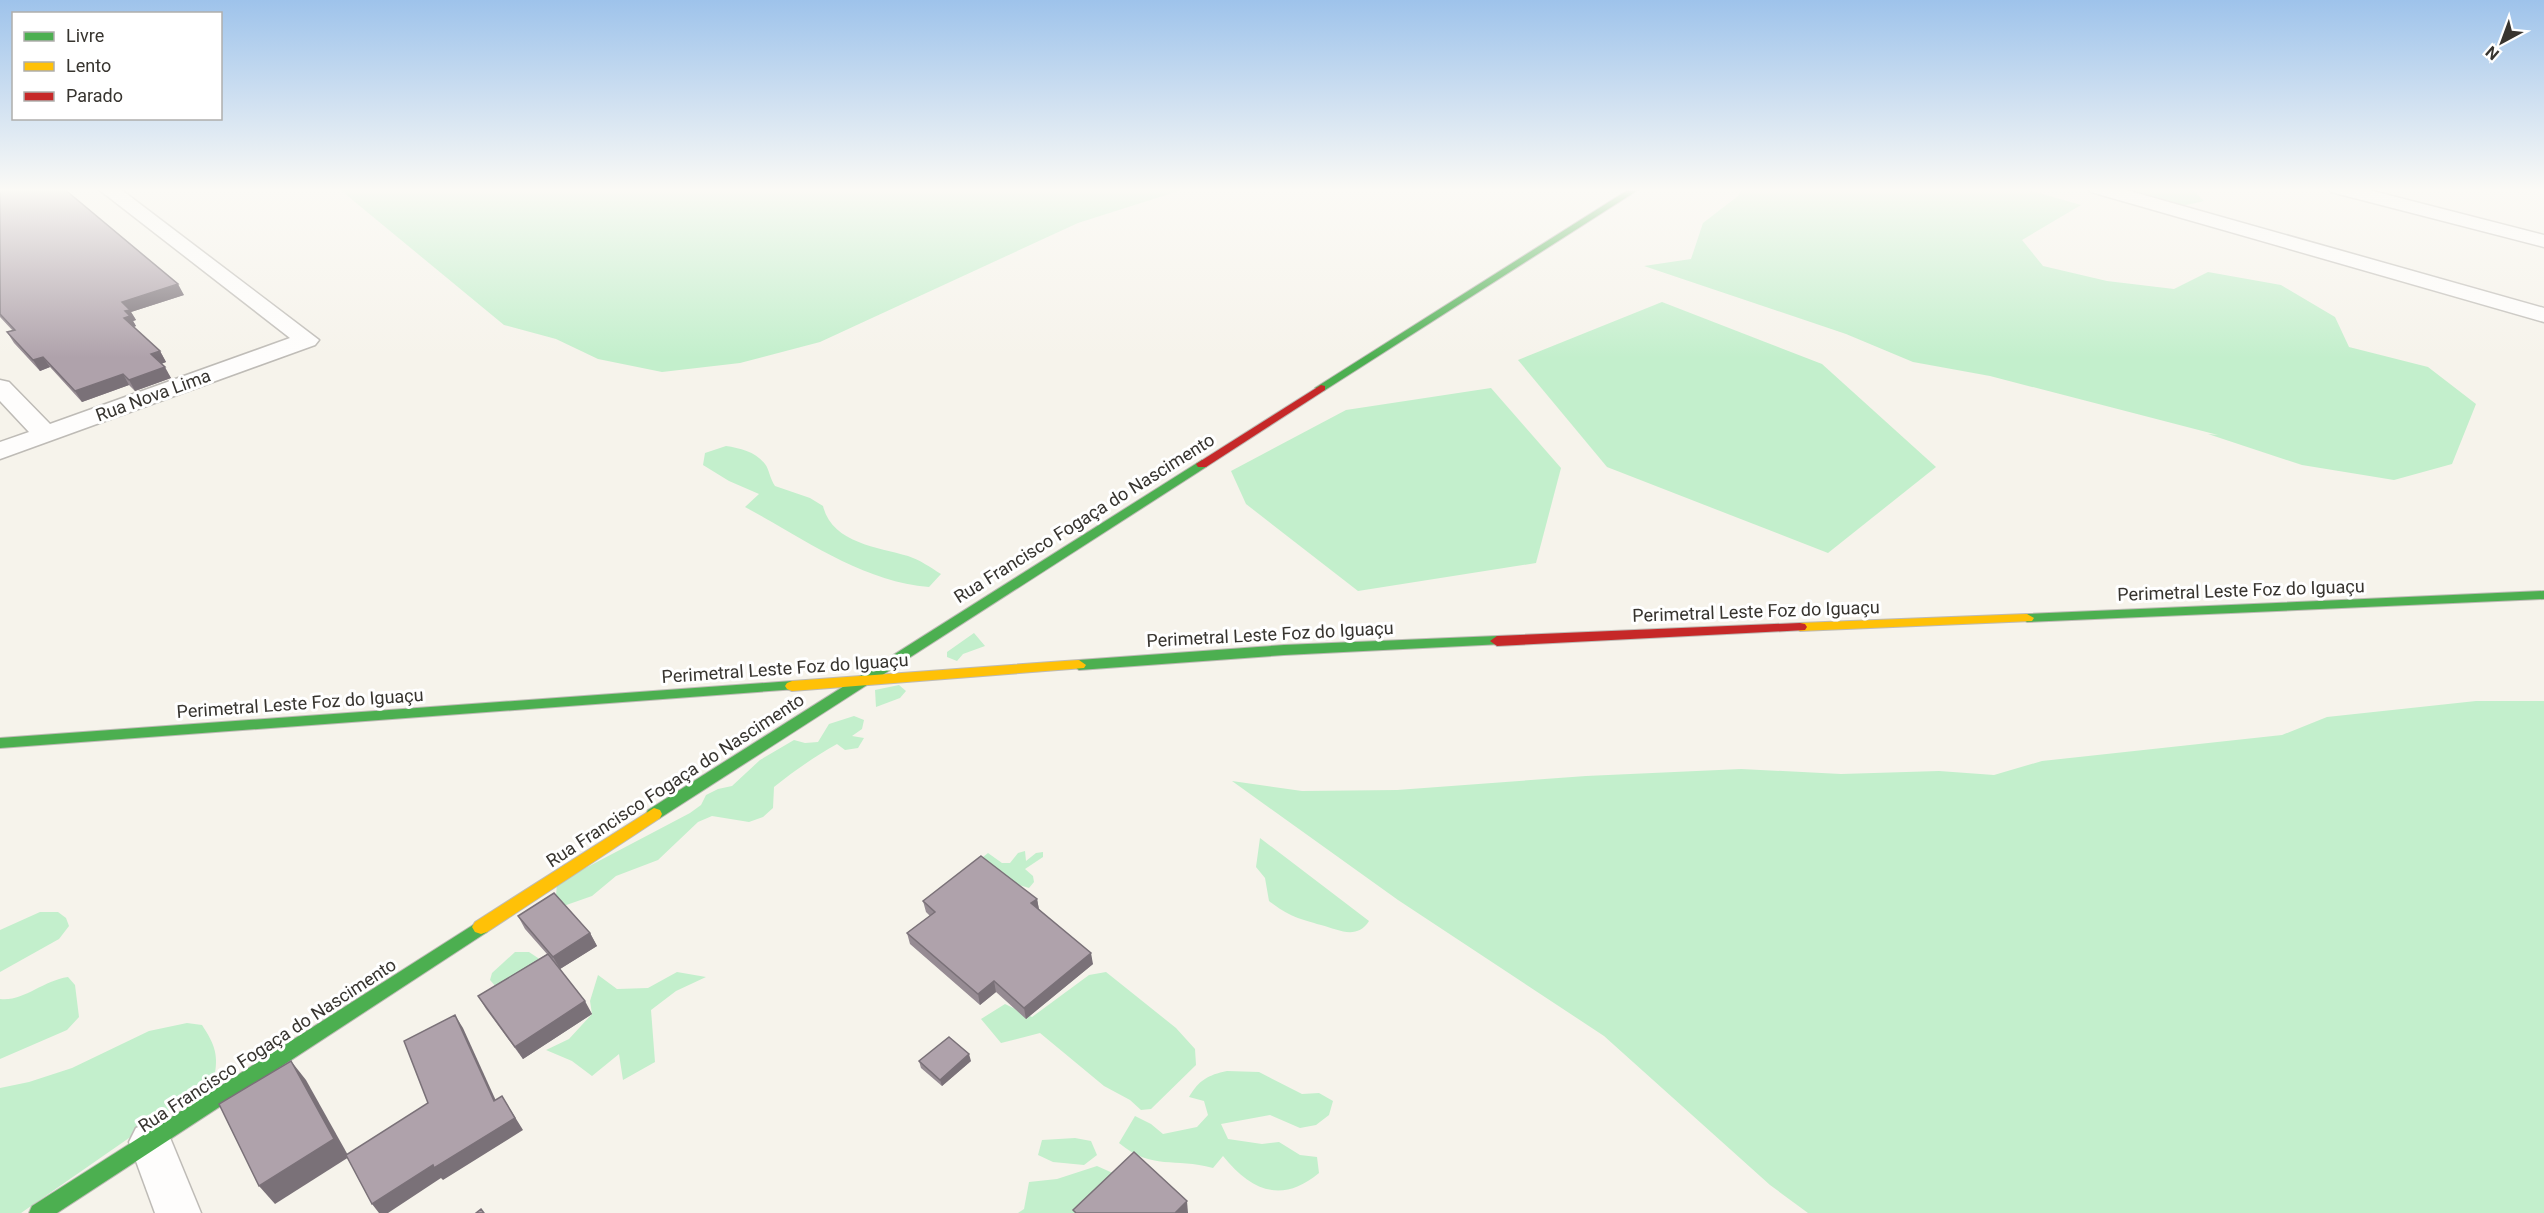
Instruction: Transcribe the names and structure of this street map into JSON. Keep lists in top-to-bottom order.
{
  "streets": {
    "main road": ["Rua Francisco Fogaça do Nascimento", "Perimetral Leste Foz do Iguaçu"],
    "street": ["Rua Nova Lima"]
  },
  "crossings": [
    ["Rua Francisco Fogaça do Nascimento", "Perimetral Leste Foz do Iguaçu"]
  ],
  "legend": ["Livre", "Lento", "Parado"],
  "north": "bottom left"
}
